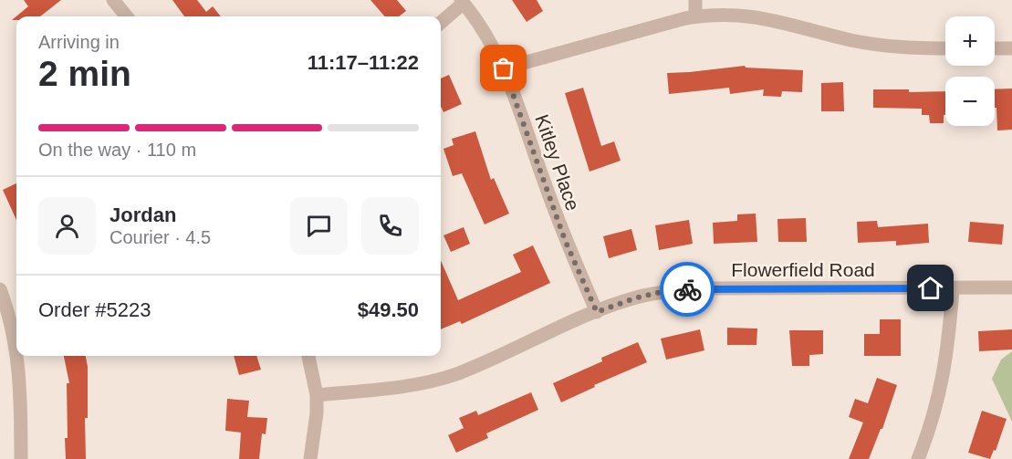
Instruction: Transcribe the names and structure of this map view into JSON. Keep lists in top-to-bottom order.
{
  "streets": {
    "street": ["Kitley Place", "Flowerfield Road"]
  },
  "crossings": [
    ["Kitley Place", "Flowerfield Road"]
  ],
  "page": {
    "map_buttons": ["+", "−"],
    "heading": ["2 min", "Arriving in", "11:17–11:22"],
    "panel": [
      "Jordan",
      "Courier · 4.5",
      "Order #5223",
      "$49.50"
    ],
    "bar": "On the way · 110 m"
  }
}
